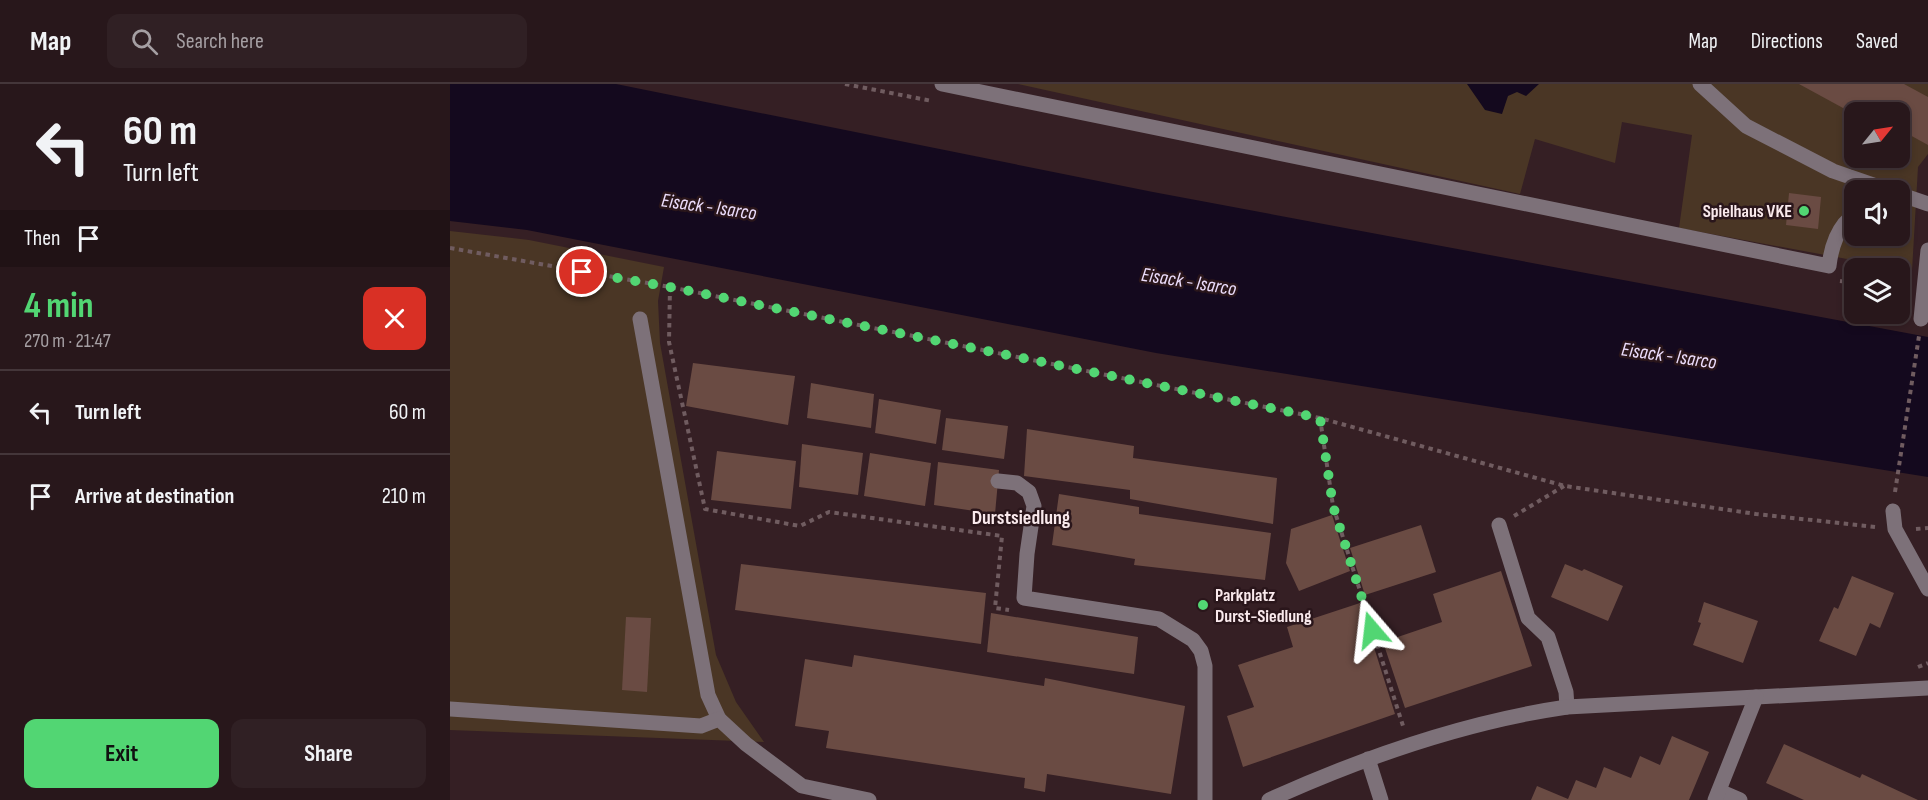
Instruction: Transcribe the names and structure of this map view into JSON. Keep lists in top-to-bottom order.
{
  "districts": ["Durstsiedlung"],
  "water": ["Eisack - Isarco"],
  "places": ["Spielhaus VKE", "Parkplatz Durst-Siedlung"],
  "north": "top right",
  "page": {
    "header": "Map",
    "search": "Search here",
    "nav": ["Map", "Directions", "Saved"],
    "turn": ["60 m", "Turn left"],
    "then": "Then",
    "heading": ["4 min", "270 m · 21:47"],
    "list": [
      {
        "name": "Turn left",
        "value": "60 m"
      },
      {
        "name": "Arrive at destination",
        "value": "210 m"
      }
    ],
    "buttons": ["Exit", "Share"]
  }
}
